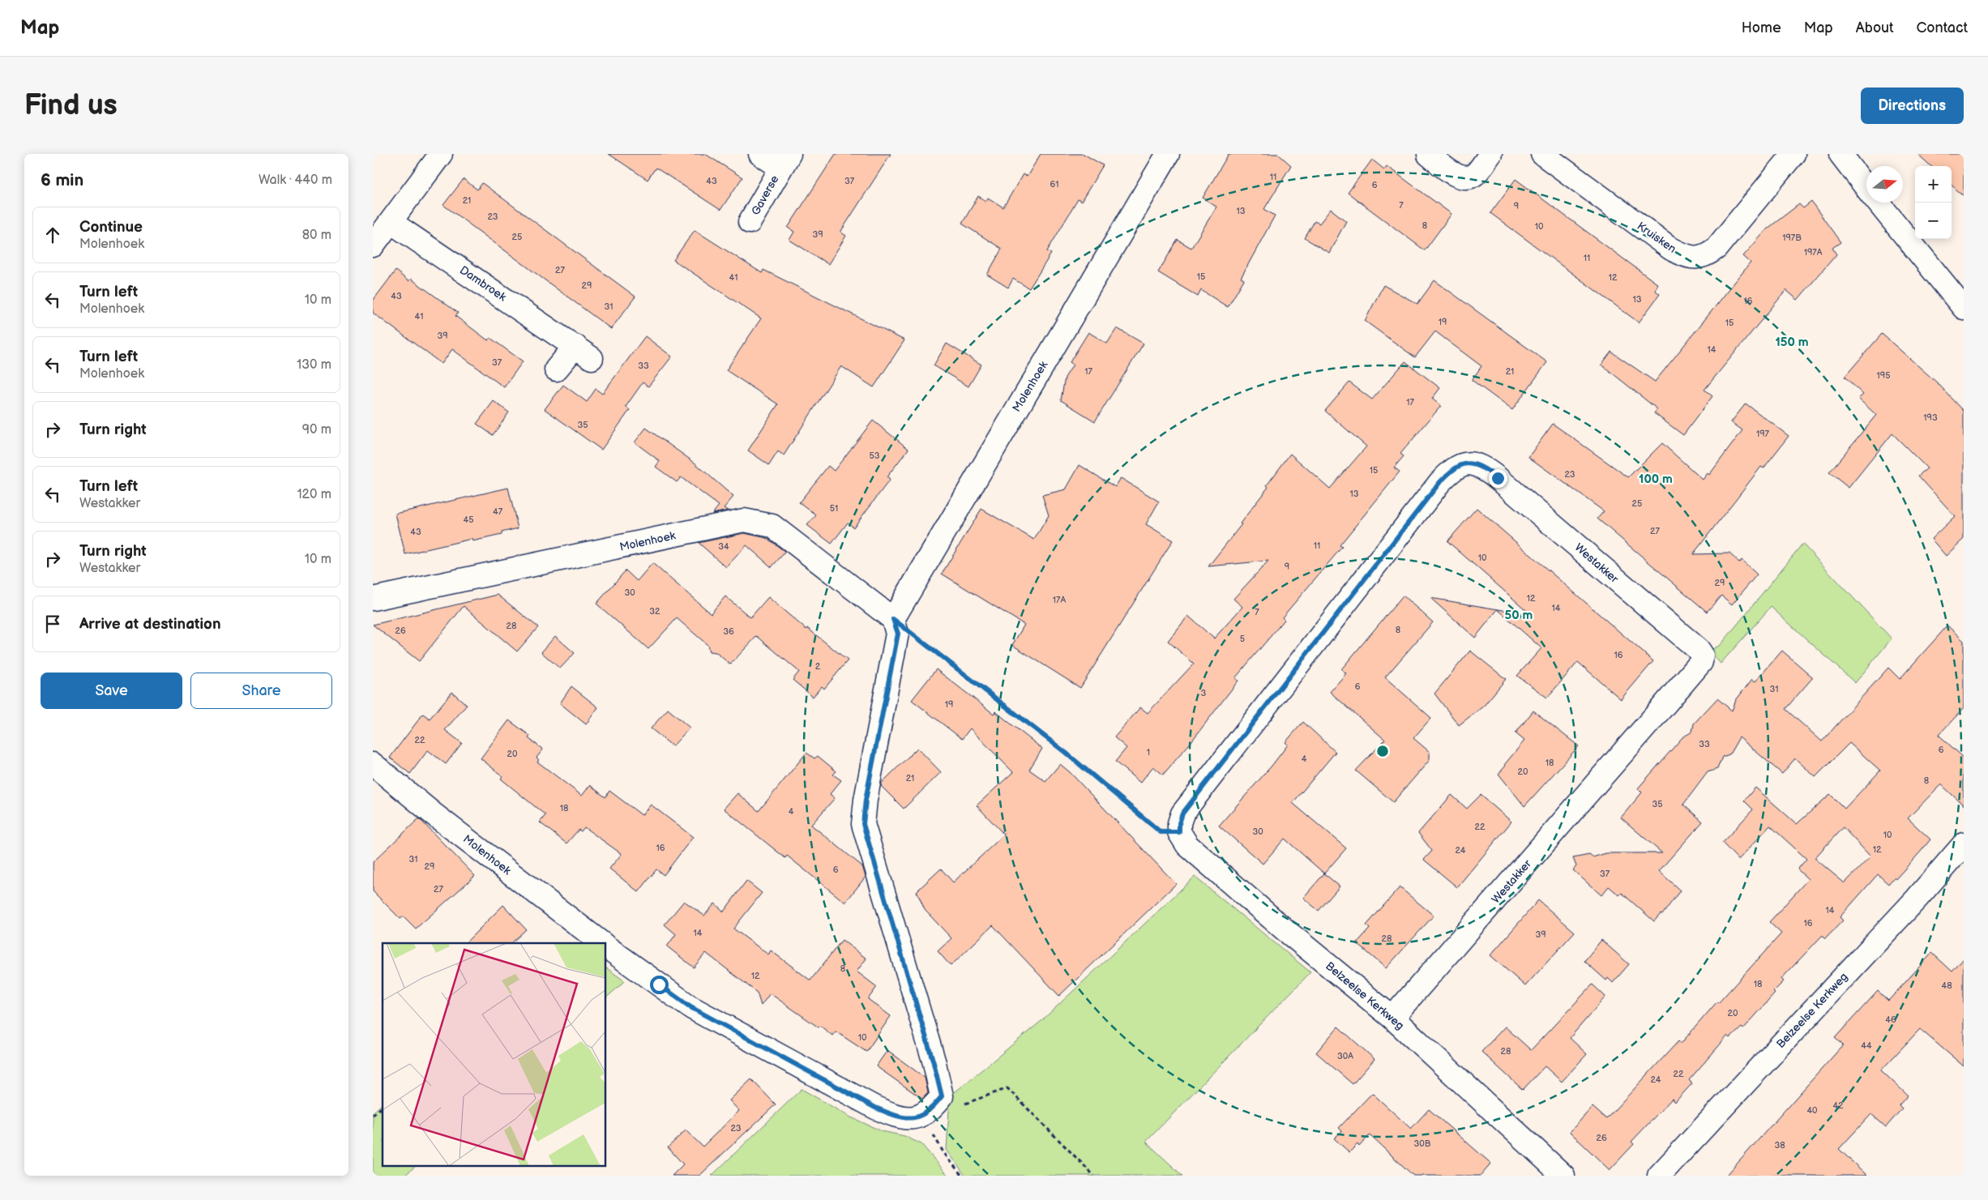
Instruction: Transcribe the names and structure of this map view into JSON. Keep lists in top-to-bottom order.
{
  "streets": {
    "street": [
      "Gaverse",
      "Kruisken",
      "Dambroek",
      "Molenhoek",
      "Westakker",
      "Belzeelse Kerkweg"
    ]
  },
  "crossings": [
    ["Westakker", "Belzeelse Kerkweg"]
  ],
  "house_numbers": [
    "11",
    "43",
    "37",
    "61",
    "6",
    "21",
    "7",
    "9",
    "13",
    "23",
    "8",
    "10",
    "39",
    "25",
    "197B",
    "197A",
    "11",
    "27",
    "15",
    "41",
    "12",
    "29",
    "43",
    "13",
    "16",
    "31",
    "41",
    "19",
    "15",
    "39",
    "14",
    "37",
    "33",
    "17",
    "21",
    "195",
    "17",
    "193",
    "35",
    "197",
    "53",
    "15",
    "23",
    "13",
    "25",
    "51",
    "47",
    "45",
    "27",
    "43",
    "11",
    "34",
    "10",
    "9",
    "29",
    "30",
    "12",
    "17A",
    "14",
    "32",
    "7",
    "28",
    "8",
    "26",
    "36",
    "5",
    "16",
    "2",
    "6",
    "31",
    "3",
    "19",
    "22",
    "33",
    "6",
    "1",
    "20",
    "4",
    "18",
    "20",
    "21",
    "8",
    "35",
    "18",
    "4",
    "22",
    "30",
    "10",
    "16",
    "12",
    "24",
    "31",
    "29",
    "6",
    "37",
    "27",
    "14",
    "16",
    "14",
    "39",
    "28",
    "8",
    "12",
    "18",
    "48",
    "20",
    "46",
    "10",
    "44",
    "28",
    "30A",
    "22",
    "24",
    "42",
    "40",
    "23",
    "26",
    "30B",
    "38"
  ],
  "north": "right",
  "page": {
    "header": "Map",
    "nav": [
      "Home",
      "Map",
      "About",
      "Contact"
    ],
    "buttons": [
      "Directions",
      ["Save", "Share"]
    ],
    "title": "Find us",
    "heading": ["6 min", "Walk · 440 m"],
    "map_buttons": ["+", "−"],
    "list": [
      ["Continue", "Molenhoek", "80 m"],
      ["Turn left", "Molenhoek", "10 m"],
      ["Turn left", "Molenhoek", "130 m"],
      ["Turn right", "90 m"],
      ["Turn left", "Westakker", "120 m"],
      ["Turn right", "Westakker", "10 m"],
      "Arrive at destination"
    ]
  },
  "rings": ["150 m", "100 m", "50 m"]
}
